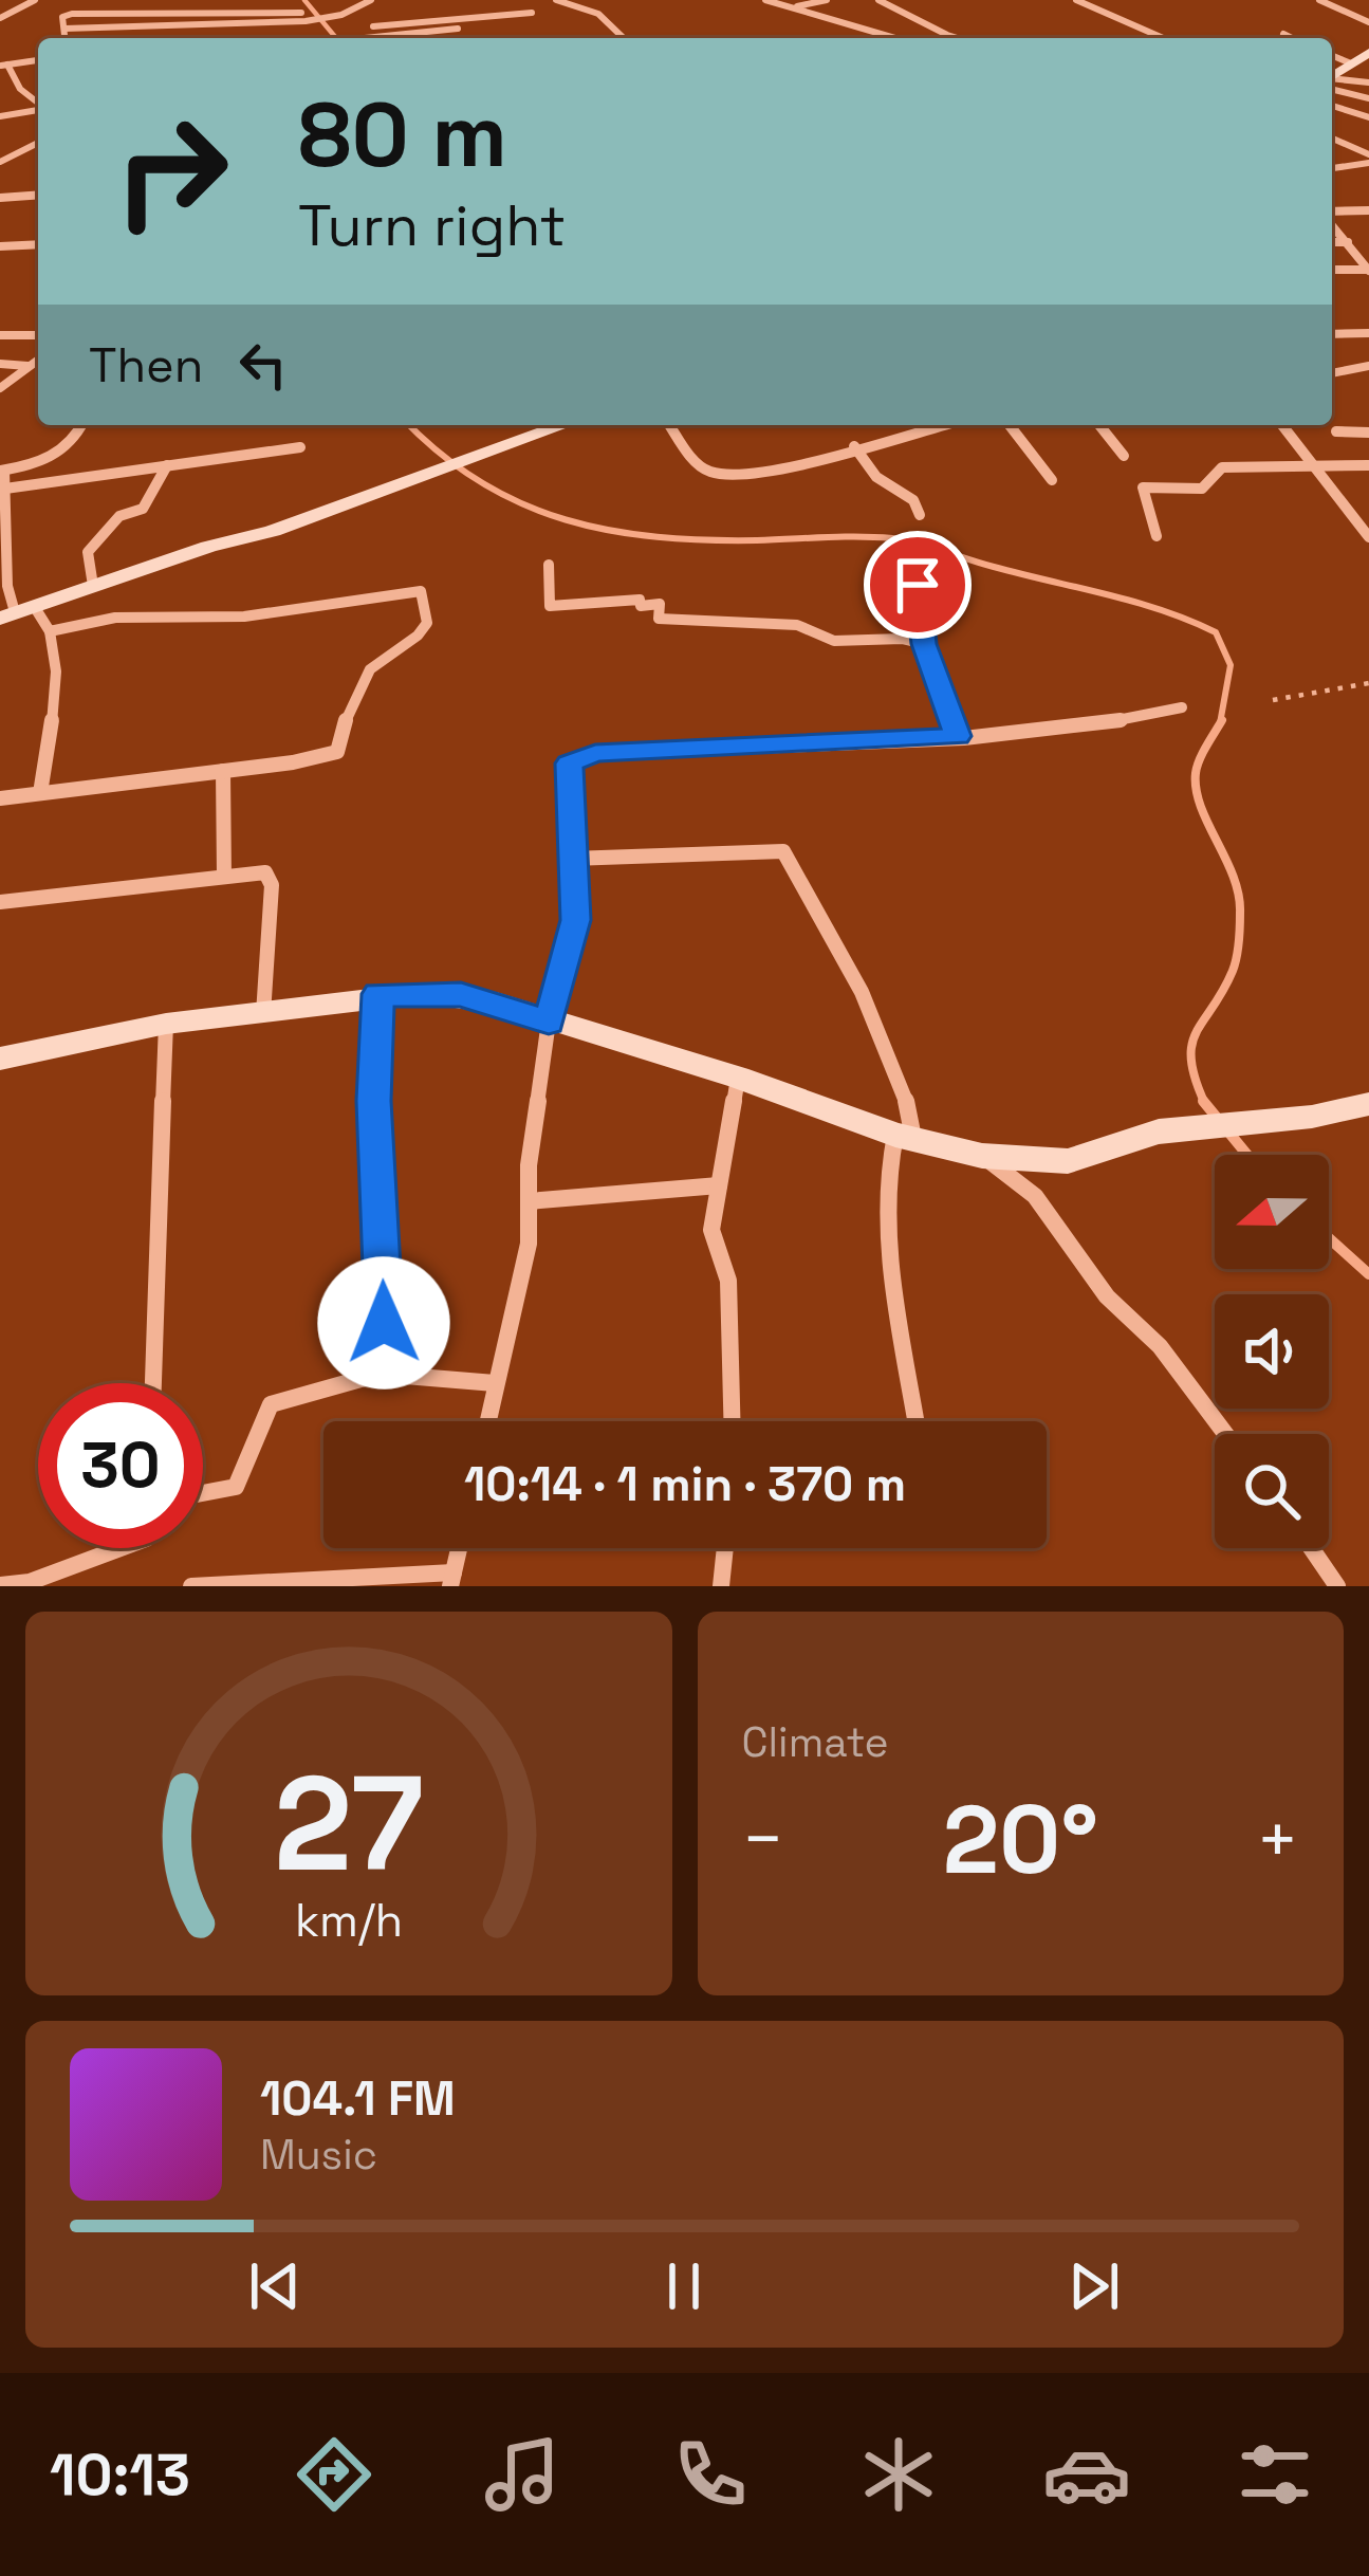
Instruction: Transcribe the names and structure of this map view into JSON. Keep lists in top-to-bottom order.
{
  "north": "left",
  "page": {
    "turn": ["80 m", "Turn right"],
    "then": "Then",
    "limit": "30",
    "trip": "10:14 · 1 min · 370 m",
    "tile": "Climate",
    "heat": ["−", "20°", "+"],
    "song": ["104.1 FM", "Music"],
    "tabs": "10:13",
    "gauge": ["27", "km/h"]
  }
}
